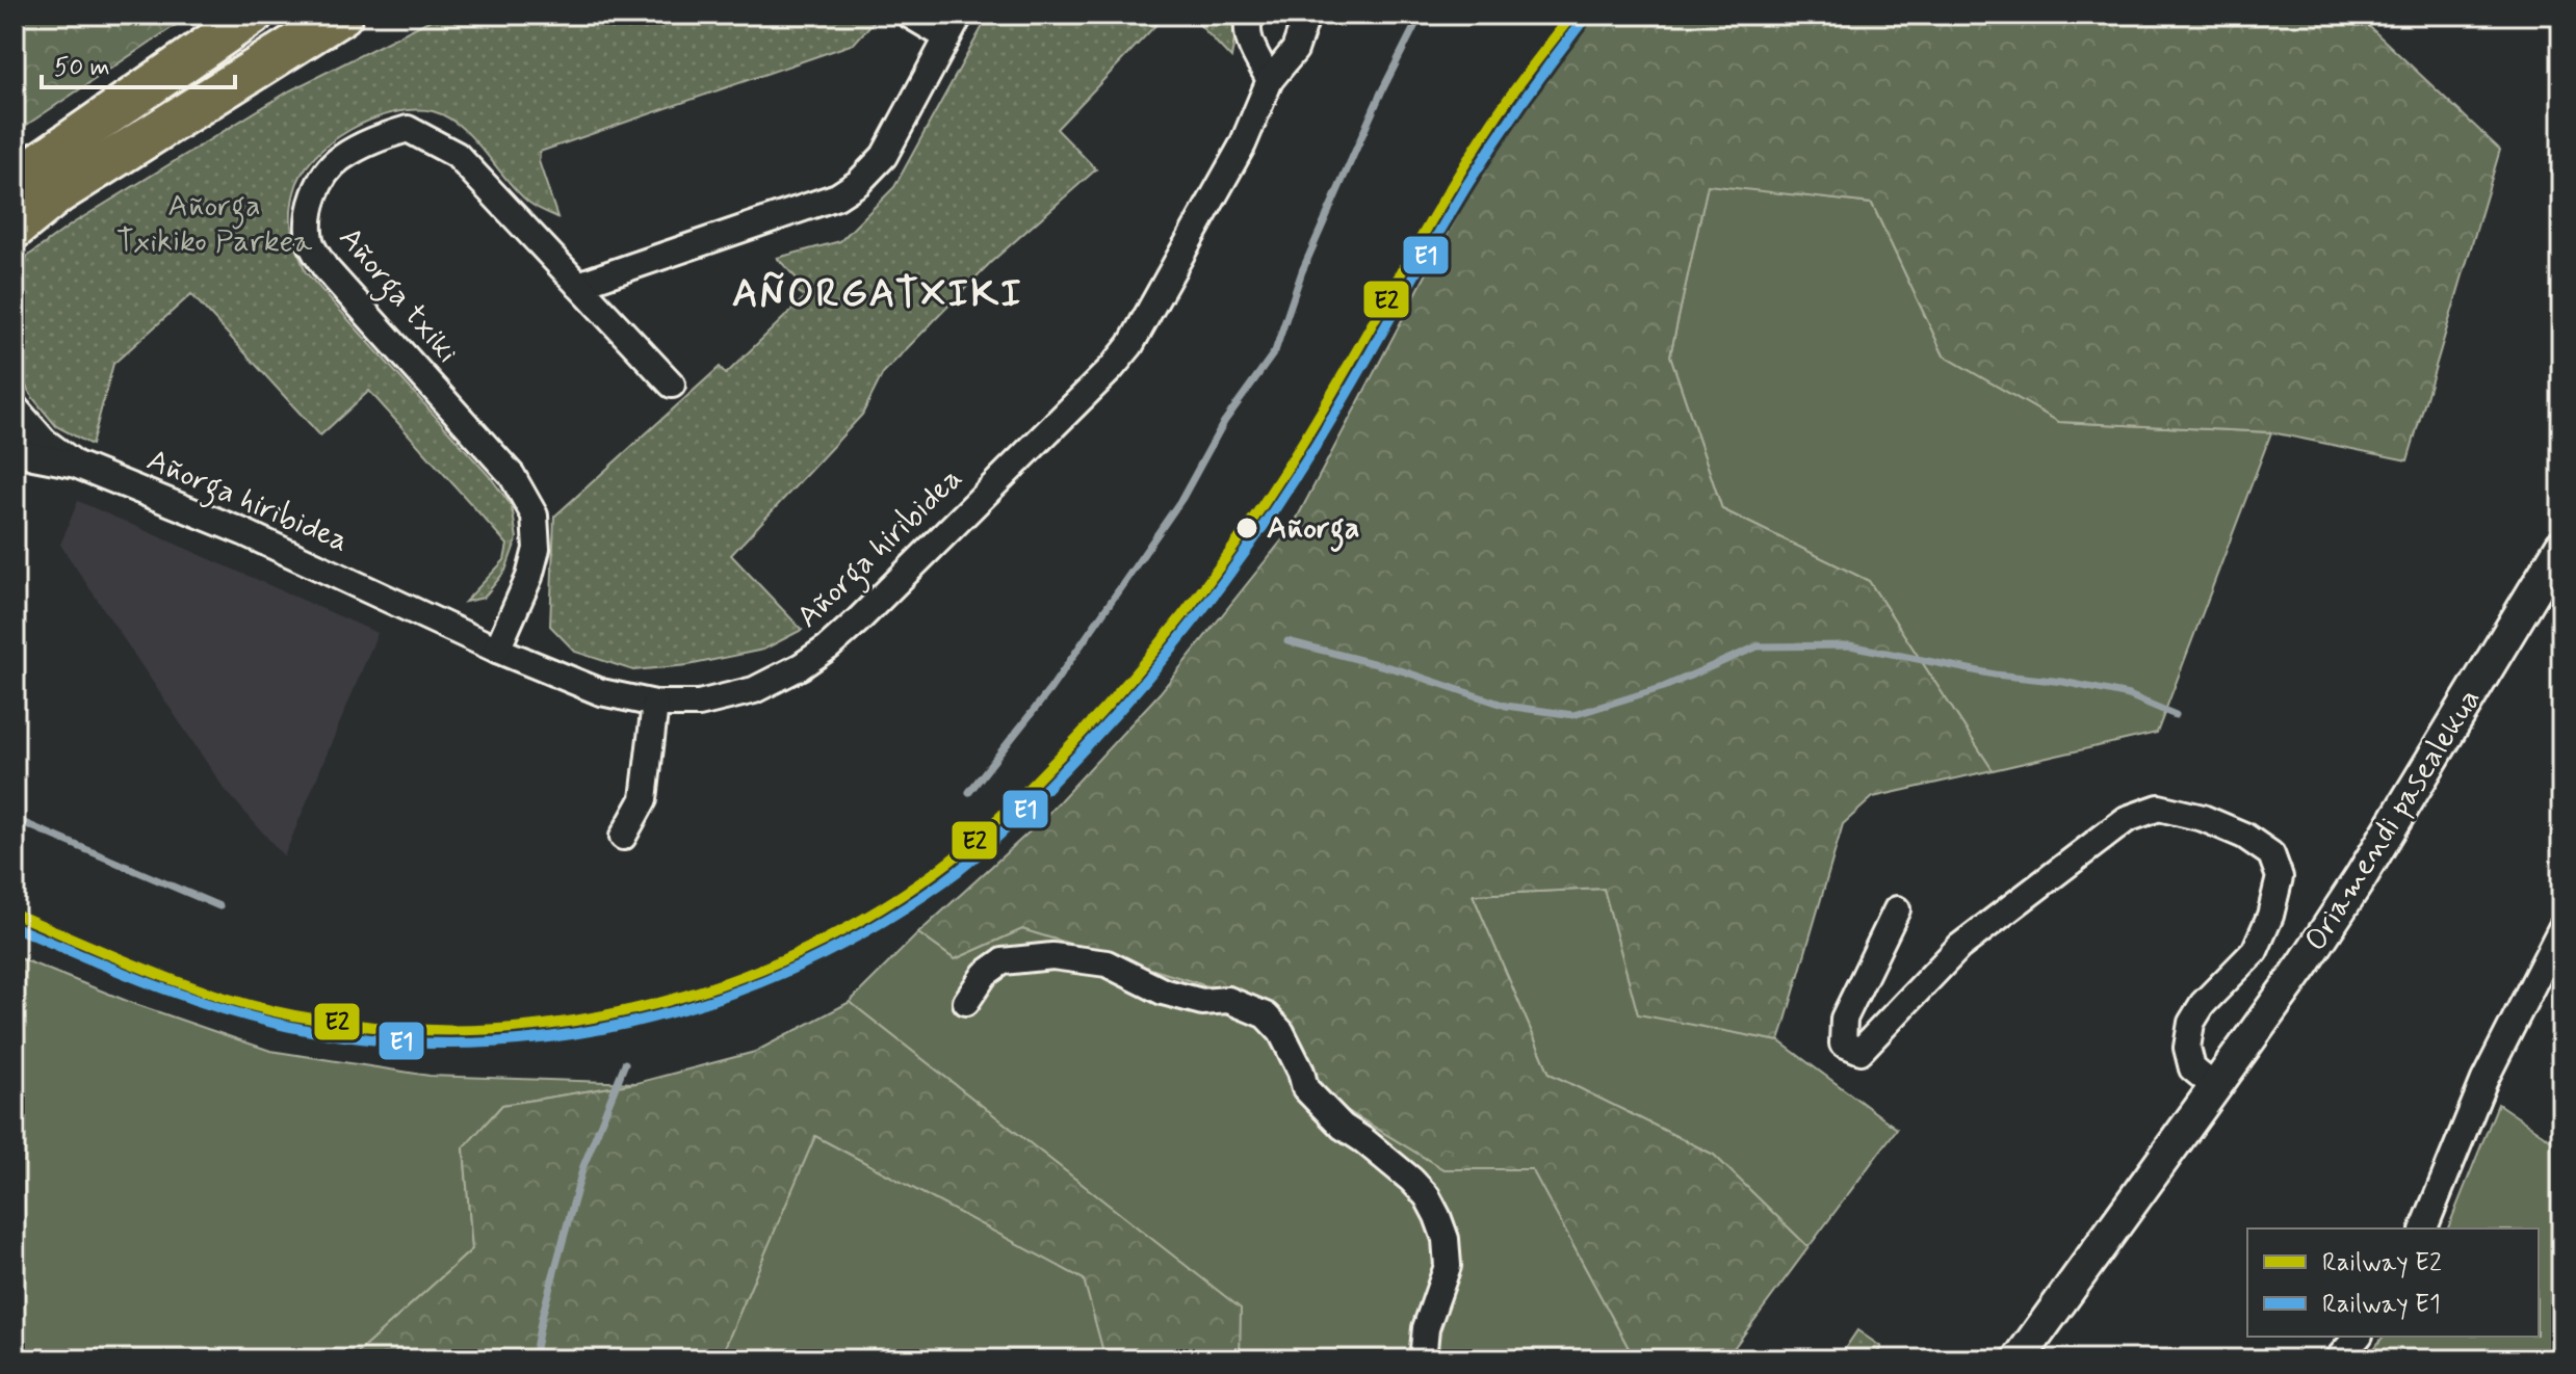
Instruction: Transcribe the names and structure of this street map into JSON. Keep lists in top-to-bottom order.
{
  "streets": {
    "street": ["Añorga txiki", "Añorga hiribidea", "Oriamendi pasealekua"]
  },
  "crossings": [
    ["Añorga txiki", "Añorga hiribidea"]
  ],
  "districts": ["AÑORGATXIKI"],
  "parks": ["Añorga Txikiko Parkea"],
  "places": ["Añorga"],
  "lines": ["rail line E2", "rail line E1"],
  "legend": ["Railway E2", "Railway E1"],
  "scale_bar": "50 m"
}
